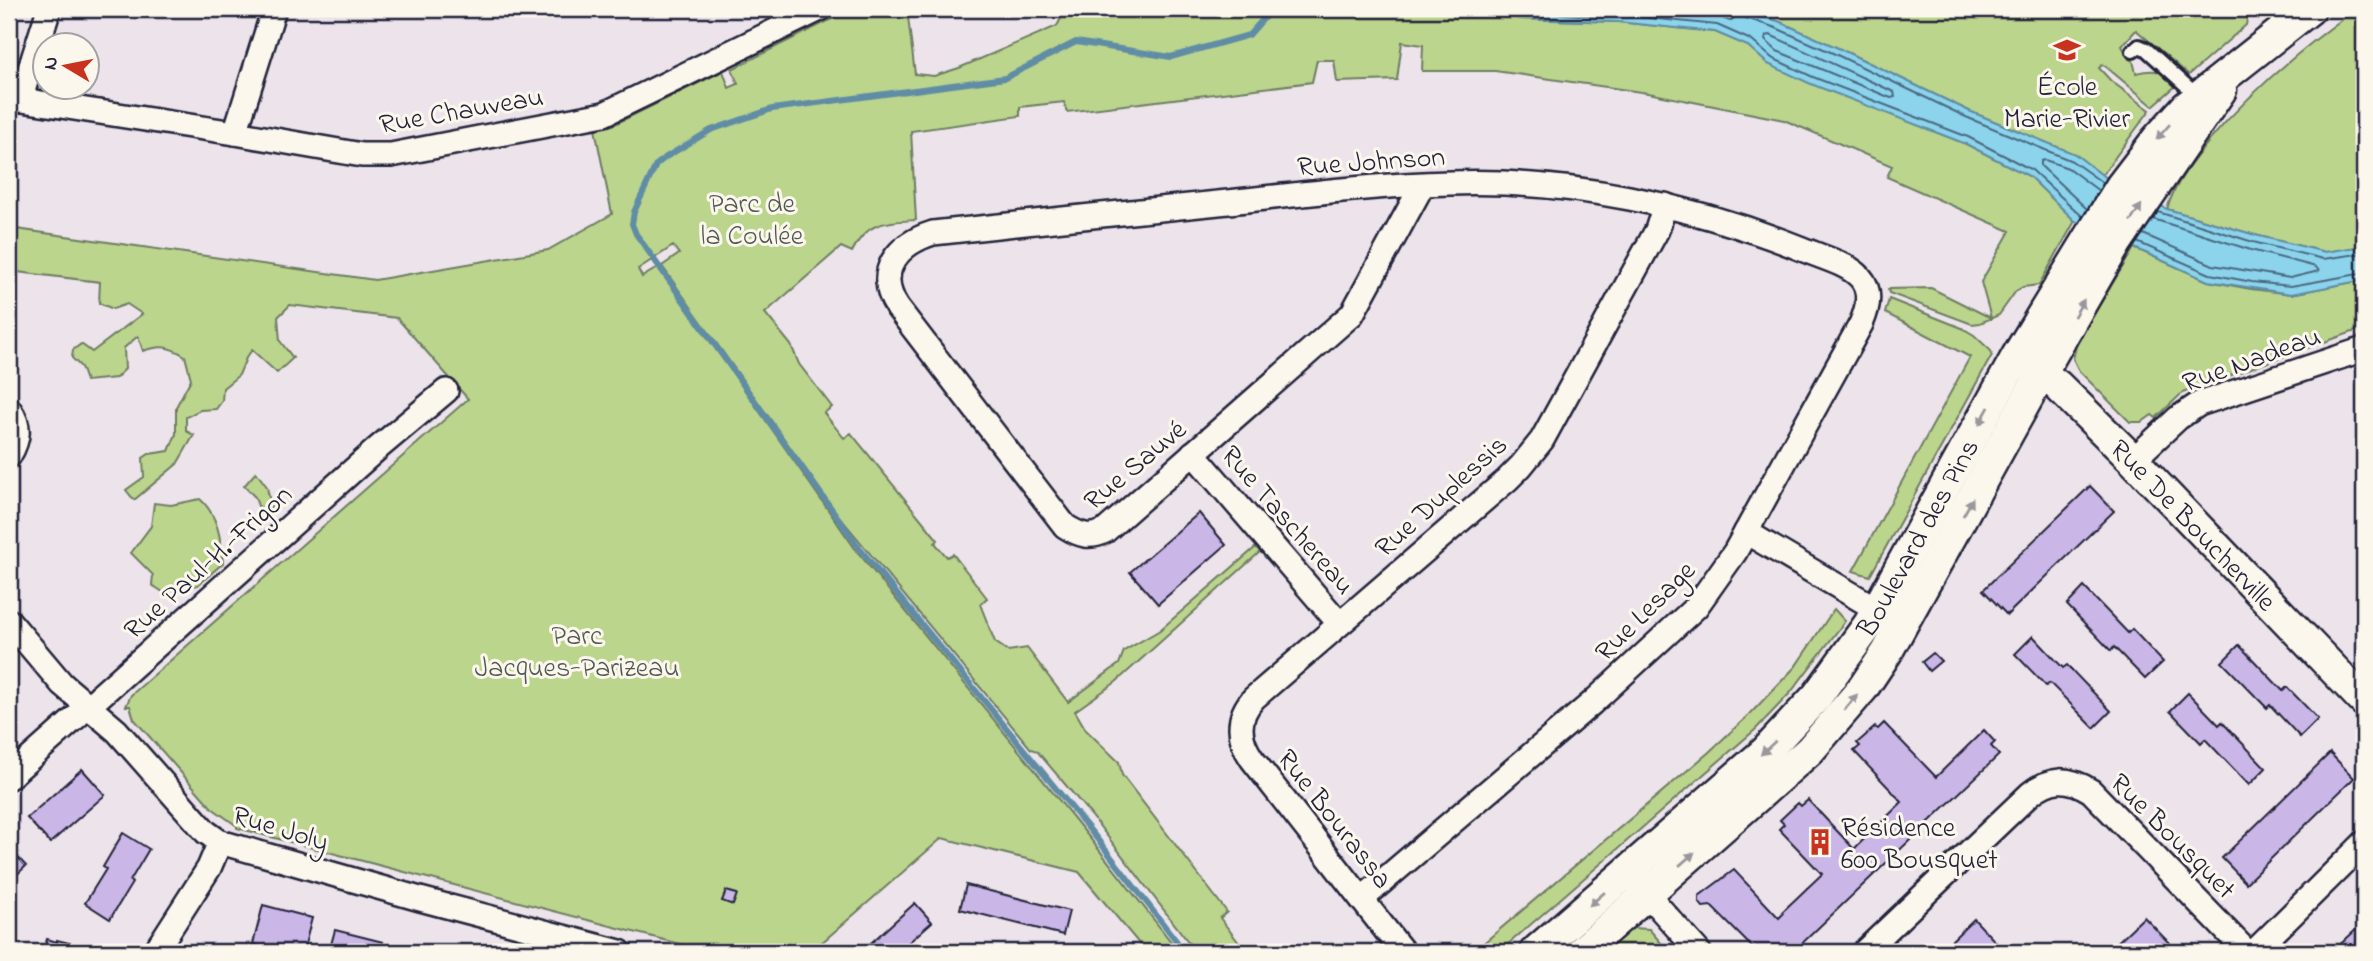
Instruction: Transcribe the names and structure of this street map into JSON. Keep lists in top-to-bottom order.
{
  "streets": {
    "street": [
      "Rue Chauveau",
      "Rue Johnson",
      "Rue Nadeau",
      "Rue Sauvé",
      "Rue Duplessis",
      "Rue Taschereau",
      "Rue De Boucherville",
      "Boulevard des Pins",
      "Rue Paul-H.-Frigon",
      "Rue Lesage",
      "Rue Bourassa",
      "Rue Joly",
      "Rue Bousquet"
    ]
  },
  "crossings": [
    ["Rue Johnson", "Rue Sauvé"],
    ["Rue Johnson", "Rue Duplessis"],
    ["Rue Johnson", "Rue Lesage"],
    ["Rue Nadeau", "Rue De Boucherville"],
    ["Rue Sauvé", "Rue Taschereau"],
    ["Rue Duplessis", "Rue Taschereau"],
    ["Rue Duplessis", "Rue Bourassa"],
    ["Rue De Boucherville", "Boulevard des Pins"],
    ["Rue Paul-H.-Frigon", "Rue Joly"],
    ["Rue Lesage", "Rue Bourassa"]
  ],
  "parks": ["Parc de la Coulée", "Parc Jacques-Parizeau"],
  "places": {
    "school or university": ["École Marie-Rivier"],
    "building": ["Résidence 600 Bousquet"]
  },
  "north": "left"
}
